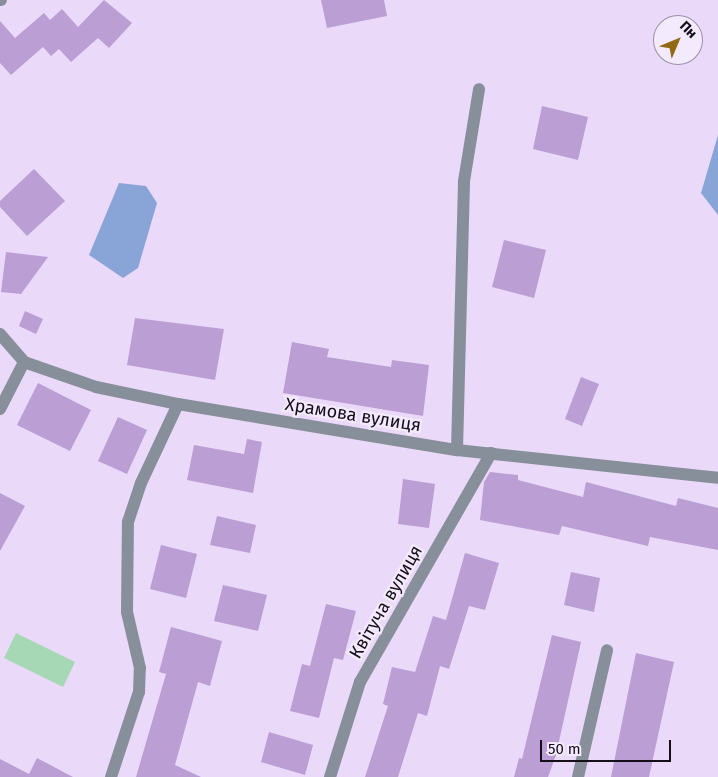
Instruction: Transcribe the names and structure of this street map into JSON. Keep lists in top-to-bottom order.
{
  "streets": {
    "street": ["Храмова вулиця", "Квітуча вулиця"]
  },
  "crossings": [
    ["Храмова вулиця", "Квітуча вулиця"]
  ],
  "scale_bar": "50 m",
  "north": "top right"
}
